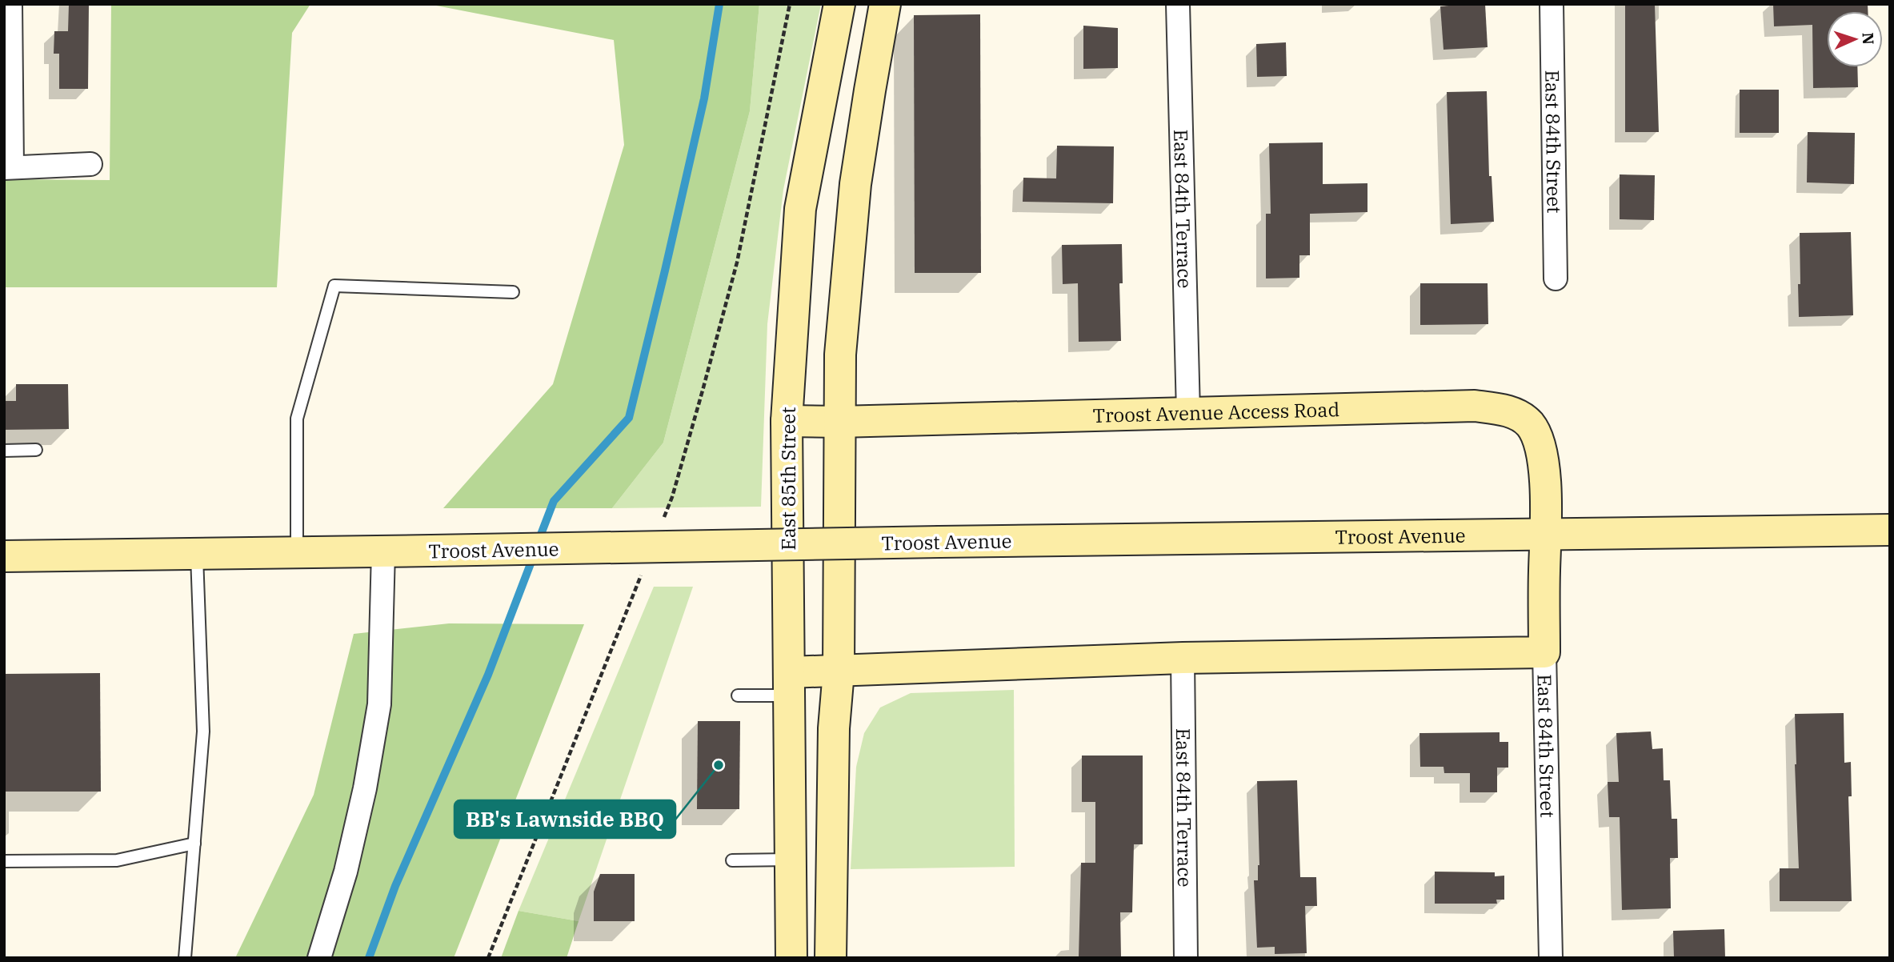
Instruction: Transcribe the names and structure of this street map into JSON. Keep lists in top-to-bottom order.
{
  "streets": {
    "main road": [
      "East 84th Street",
      "Troost Avenue Access Road",
      "East 85th Street",
      "Troost Avenue"
    ],
    "street": ["East 84th Terrace"]
  },
  "crossings": [
    ["East 84th Street", "Troost Avenue Access Road"],
    ["East 84th Street", "Troost Avenue"],
    ["East 84th Terrace", "Troost Avenue Access Road"],
    ["Troost Avenue Access Road", "East 85th Street"],
    ["Troost Avenue Access Road", "Troost Avenue"]
  ],
  "places": ["BB's Lawnside BBQ"],
  "north": "right"
}
